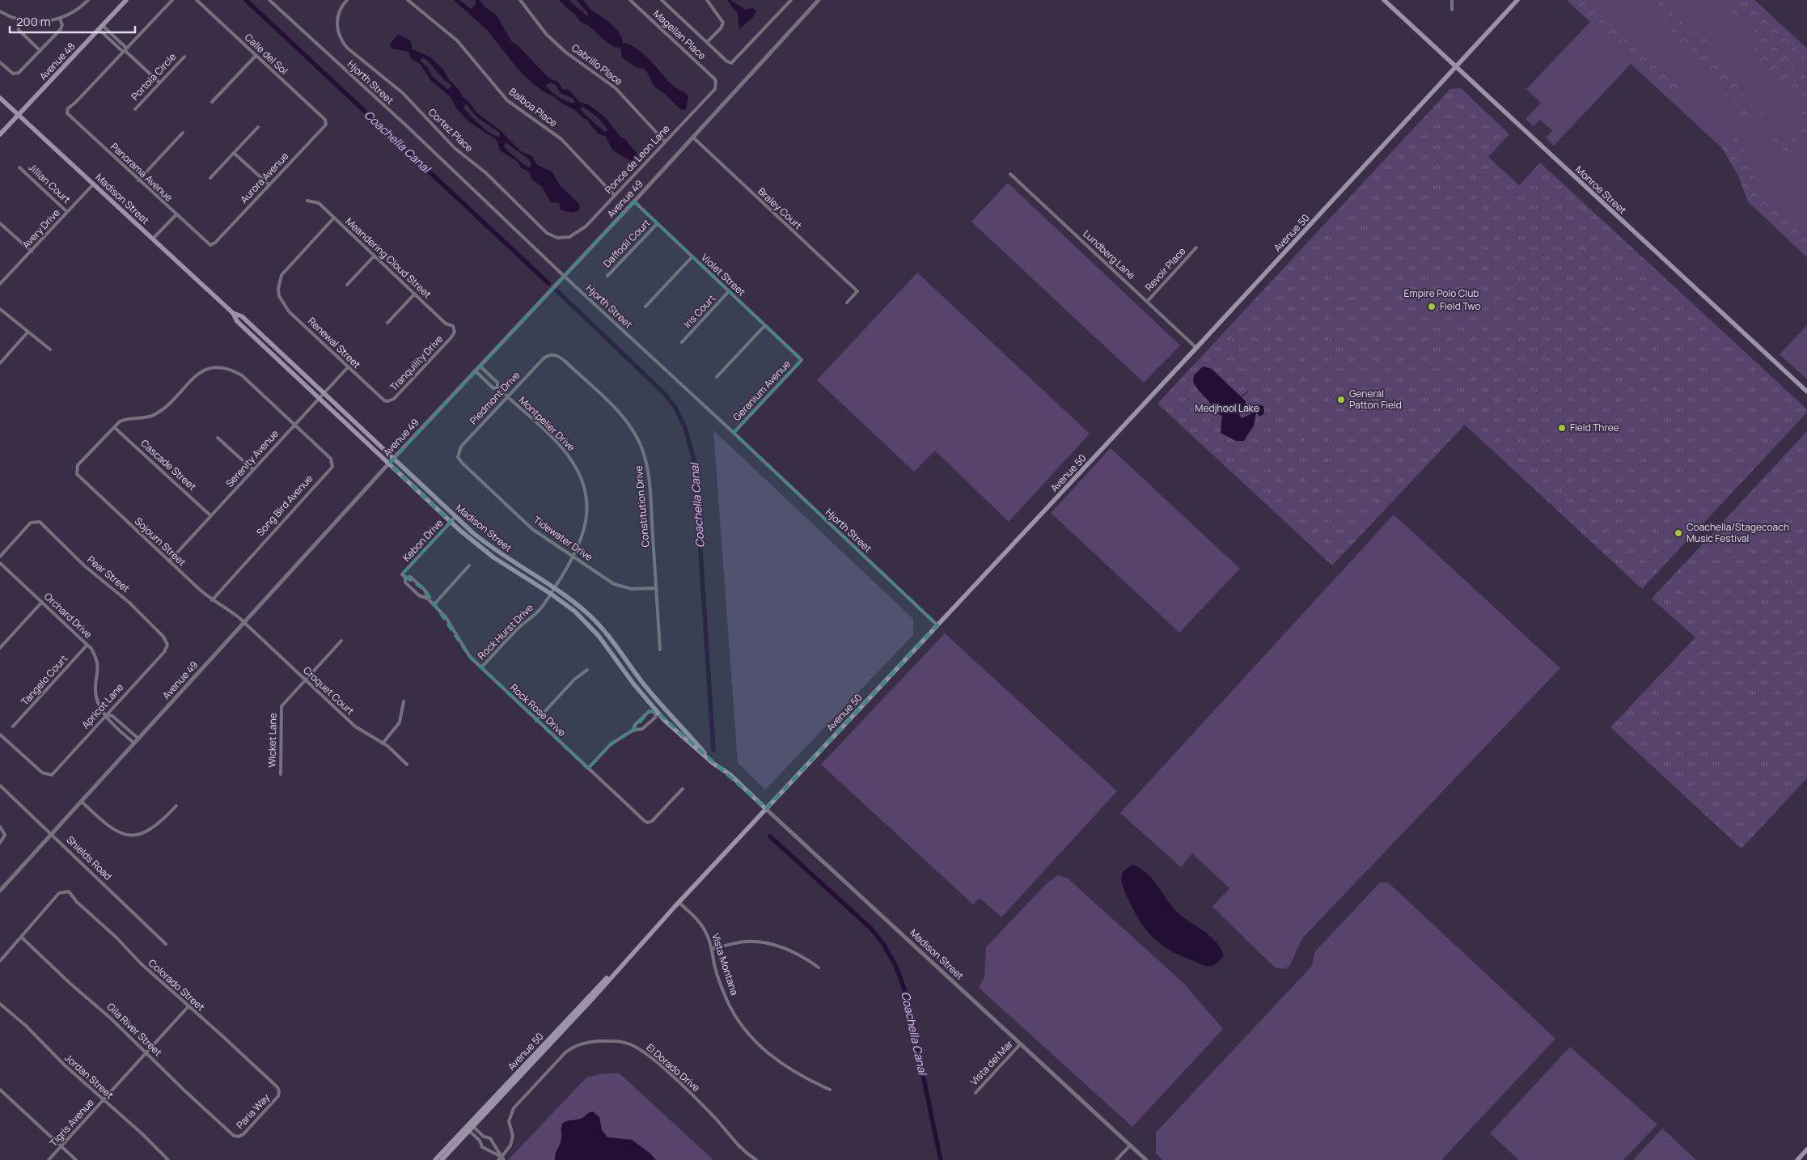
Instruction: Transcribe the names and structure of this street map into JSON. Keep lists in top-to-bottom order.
{
  "streets": {
    "main road": [
      "Avenue 48",
      "Monroe Street",
      "Madison Street",
      "Avenue 50"
    ],
    "street": [
      "Magellan Place",
      "Calle del Sol",
      "Cabrillo Place",
      "Portola Circle",
      "Hjorth Street",
      "Balboa Place",
      "Cortez Place",
      "Ponce de Leon Lane",
      "Panorama Avenue",
      "Aurora Avenue",
      "Jillian Court",
      "Avenue 49",
      "Braley Court",
      "Avery Drive",
      "Daffodil Court",
      "Lundberg Lane",
      "Meandering Cloud Street",
      "Revoir Place",
      "Violet Street",
      "Iris Court",
      "Renewal Street",
      "Tranquility Drive",
      "Geranium Avenue",
      "Piedmont Drive",
      "Montpelier Drive",
      "Serenity Avenue",
      "Cascade Street",
      "Song Bird Avenue",
      "Constitution Drive",
      "Tidewater Drive",
      "Kebon Drive",
      "Sojourn Street",
      "Pear Street",
      "Orchard Drive",
      "Rock Hurst Drive",
      "Tangelo Court",
      "Croquet Court",
      "Apricot Lane",
      "Rock Rose Drive",
      "Wicket Lane",
      "Shields Road",
      "Vista Montana",
      "Colorado Street",
      "Gila River Street",
      "Vista del Mar",
      "El Dorado Drive",
      "Jordan Street",
      "Paria Way",
      "Tigris Avenue"
    ]
  },
  "crossings": [
    ["Magellan Place", "Ponce de Leon Lane"],
    ["Calle del Sol", "Aurora Avenue"],
    ["Avenue 48", "Madison Street"],
    ["Cabrillo Place", "Ponce de Leon Lane"],
    ["Hjorth Street", "Avenue 49"],
    ["Hjorth Street", "Avenue 50"],
    ["Hjorth Street", "Geranium Avenue"],
    ["Balboa Place", "Ponce de Leon Lane"],
    ["Cortez Place", "Ponce de Leon Lane"],
    ["Panorama Avenue", "Aurora Avenue"],
    ["Jillian Court", "Avery Drive"],
    ["Monroe Street", "Avenue 50"],
    ["Madison Street", "Avenue 49"],
    ["Madison Street", "Avery Drive"],
    ["Madison Street", "Avenue 50"],
    ["Madison Street", "Montpelier Drive"],
    ["Madison Street", "Serenity Avenue"],
    ["Madison Street", "Kebon Drive"],
    ["Madison Street", "Rock Hurst Drive"],
    ["Madison Street", "Vista del Mar"],
    ["Avenue 49", "Braley Court"],
    ["Avenue 49", "Violet Street"],
    ["Avenue 49", "Montpelier Drive"],
    ["Avenue 49", "Sojourn Street"],
    ["Avenue 49", "Orchard Drive"],
    ["Avenue 49", "Croquet Court"],
    ["Avenue 49", "Shields Road"],
    ["Avenue 50", "Lundberg Lane"],
    ["Avenue 50", "Vista Montana"],
    ["Daffodil Court", "Violet Street"],
    ["Lundberg Lane", "Revoir Place"],
    ["Meandering Cloud Street", "Renewal Street"],
    ["Meandering Cloud Street", "Tranquility Drive"],
    ["Violet Street", "Iris Court"],
    ["Violet Street", "Geranium Avenue"],
    ["Renewal Street", "Tranquility Drive"],
    ["Renewal Street", "Serenity Avenue"],
    ["Piedmont Drive", "Montpelier Drive"],
    ["Piedmont Drive", "Constitution Drive"],
    ["Piedmont Drive", "Tidewater Drive"],
    ["Montpelier Drive", "Tidewater Drive"],
    ["Montpelier Drive", "Rock Hurst Drive"],
    ["Serenity Avenue", "Cascade Street"],
    ["Serenity Avenue", "Song Bird Avenue"],
    ["Serenity Avenue", "Sojourn Street"],
    ["Cascade Street", "Song Bird Avenue"],
    ["Cascade Street", "Sojourn Street"],
    ["Song Bird Avenue", "Sojourn Street"],
    ["Constitution Drive", "Tidewater Drive"],
    ["Kebon Drive", "Rock Rose Drive"],
    ["Sojourn Street", "Croquet Court"],
    ["Pear Street", "Apricot Lane"],
    ["Orchard Drive", "Tangelo Court"],
    ["Orchard Drive", "Apricot Lane"],
    ["Rock Hurst Drive", "Rock Rose Drive"],
    ["Croquet Court", "Wicket Lane"],
    ["Colorado Street", "Gila River Street"],
    ["Colorado Street", "Paria Way"],
    ["Colorado Street", "Tigris Avenue"],
    ["Gila River Street", "Paria Way"],
    ["Gila River Street", "Tigris Avenue"],
    ["Jordan Street", "Tigris Avenue"]
  ],
  "water": ["Coachella Canal"],
  "parks": ["Empire Polo Club", "Medjhool Lake"],
  "places": [
    "Field Two",
    "General Patton Field",
    "Field Three",
    "Coachella/Stagecoach Music Festival"
  ],
  "scale_bar": "200 m"
}
